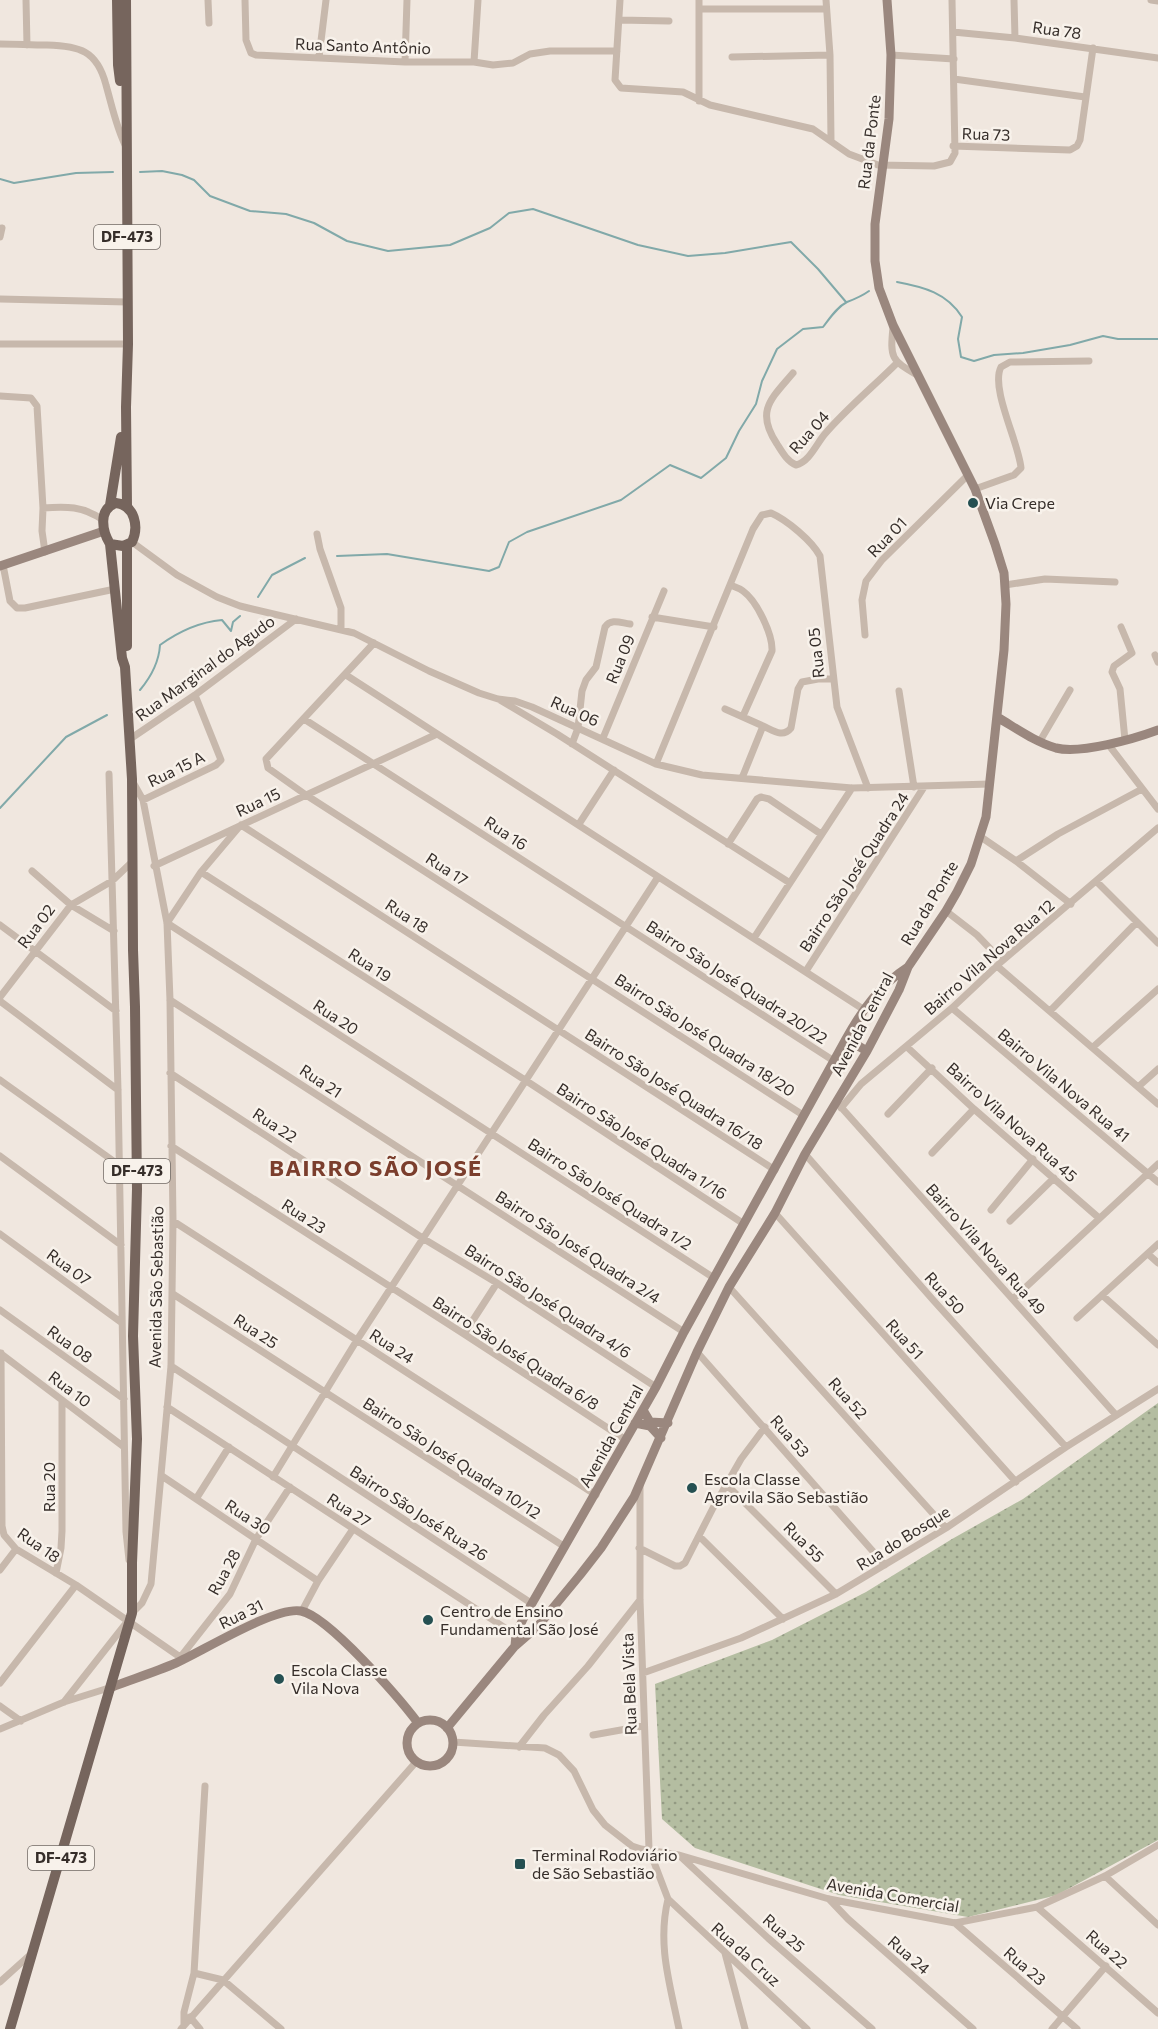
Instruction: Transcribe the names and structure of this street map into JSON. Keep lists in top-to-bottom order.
{
  "streets": {
    "main road": ["DF-473", "Avenida São Sebastião"],
    "street": [
      "Rua 78",
      "Rua Santo Antônio",
      "Rua 73",
      "Rua da Ponte",
      "Rua 04",
      "Rua 01",
      "Rua 05",
      "Rua 09",
      "Rua Marginal do Agudo",
      "Rua 06",
      "Rua 15 A",
      "Rua 15",
      "Rua 16",
      "Rua 17",
      "Bairro São José Quadra 24",
      "Rua 18",
      "Rua 02",
      "Bairro Vila Nova Rua 12",
      "Rua 19",
      "Bairro São José Quadra 20/22",
      "Rua 20",
      "Avenida Central",
      "Bairro São José Quadra 18/20",
      "Rua 21",
      "Bairro Vila Nova Rua 41",
      "Bairro São José Quadra 16/18",
      "Bairro Vila Nova Rua 45",
      "Rua 22",
      "Bairro São José Quadra 1/16",
      "Bairro São José Quadra 1/2",
      "Rua 23",
      "Bairro São José Quadra 2/4",
      "Bairro Vila Nova Rua 49",
      "Rua 07",
      "Rua 50",
      "Bairro São José Quadra 4/6",
      "Rua 25",
      "Rua 51",
      "Rua 08",
      "Rua 24",
      "Bairro São José Quadra 6/8",
      "Rua 10",
      "Rua 52",
      "Rua 53",
      "Bairro São José Quadra 10/12",
      "Rua 27",
      "Bairro São José Rua 26",
      "Rua 30",
      "Rua do Bosque",
      "Rua 55",
      "Rua 28",
      "Rua 31",
      "Rua Bela Vista",
      "Avenida Comercial",
      "Rua da Cruz"
    ]
  },
  "crossings": [
    ["Rua 78", "Rua 73"],
    ["Rua da Ponte", "Rua 01"],
    ["Rua da Ponte", "Rua 06"],
    ["Rua da Ponte", "Avenida Central"],
    ["Rua 05", "Rua 06"],
    ["Rua 09", "Rua 06"],
    ["Rua Marginal do Agudo", "Rua 06"],
    ["Rua Marginal do Agudo", "Rua 15 A"],
    ["Rua Marginal do Agudo", "Avenida São Sebastião"],
    ["Rua 06", "Bairro São José Quadra 24"],
    ["Rua 06", "Avenida São Sebastião"],
    ["Rua 15 A", "Avenida São Sebastião"],
    ["Rua 15", "Rua 16"],
    ["Rua 15", "Rua 17"],
    ["Rua 15", "Rua 18"],
    ["Rua 15", "Avenida São Sebastião"],
    ["Rua 16", "Rua 17"],
    ["Rua 16", "Bairro São José Quadra 20/22"],
    ["Rua 17", "Bairro São José Quadra 18/20"],
    ["Rua 18", "Rua 20"],
    ["Rua 18", "Bairro São José Quadra 16/18"],
    ["Rua 18", "Avenida São Sebastião"],
    ["Rua 18", "Rua 10"],
    ["Rua 18", "Rua 28"],
    ["Rua 02", "Avenida São Sebastião"],
    ["Bairro Vila Nova Rua 12", "Avenida Central"],
    ["Bairro Vila Nova Rua 12", "Bairro Vila Nova Rua 41"],
    ["Bairro Vila Nova Rua 12", "Bairro Vila Nova Rua 45"],
    ["Bairro Vila Nova Rua 12", "Bairro Vila Nova Rua 49"],
    ["Rua 19", "Bairro São José Quadra 1/16"],
    ["Bairro São José Quadra 20/22", "Avenida Central"],
    ["Rua 20", "Bairro São José Quadra 1/2"],
    ["Rua 20", "Avenida São Sebastião"],
    ["Rua 20", "Rua 10"],
    ["Avenida Central", "Bairro São José Quadra 18/20"],
    ["Avenida Central", "Bairro São José Quadra 16/18"],
    ["Avenida Central", "Bairro São José Quadra 1/16"],
    ["Avenida Central", "Bairro São José Quadra 1/2"],
    ["Avenida Central", "Bairro São José Quadra 2/4"],
    ["Avenida Central", "Bairro Vila Nova Rua 49"],
    ["Avenida Central", "Rua 50"],
    ["Avenida Central", "Bairro São José Quadra 4/6"],
    ["Avenida Central", "Rua 51"],
    ["Avenida Central", "Rua 24"],
    ["Avenida Central", "Bairro São José Quadra 6/8"],
    ["Avenida Central", "Rua 52"],
    ["Avenida Central", "Rua 53"],
    ["Avenida Central", "Bairro São José Quadra 10/12"],
    ["Avenida Central", "Rua 27"],
    ["Avenida Central", "Bairro São José Rua 26"],
    ["Avenida Central", "Avenida Comercial"],
    ["Rua 21", "Bairro São José Quadra 2/4"],
    ["Rua 21", "Avenida São Sebastião"],
    ["Rua 22", "Avenida São Sebastião"],
    ["Rua 22", "Bairro São José Quadra 4/6"],
    ["Rua 22", "Avenida Comercial"],
    ["Rua 23", "Avenida São Sebastião"],
    ["Rua 23", "Bairro São José Quadra 6/8"],
    ["Rua 23", "Avenida Comercial"],
    ["Bairro Vila Nova Rua 49", "Rua do Bosque"],
    ["Avenida São Sebastião", "Rua 25"],
    ["Avenida São Sebastião", "Rua 24"],
    ["Avenida São Sebastião", "Rua 27"],
    ["Avenida São Sebastião", "Bairro São José Rua 26"],
    ["Avenida São Sebastião", "Rua 30"],
    ["Avenida São Sebastião", "Rua 31"],
    ["Rua 50", "Rua do Bosque"],
    ["Rua 25", "Bairro São José Quadra 10/12"],
    ["Rua 25", "Avenida Comercial"],
    ["Rua 51", "Rua do Bosque"],
    ["Rua 24", "Avenida Comercial"],
    ["Rua 52", "Rua do Bosque"],
    ["Rua 53", "Rua do Bosque"],
    ["Rua 27", "Rua 28"],
    ["Rua 30", "Rua 28"],
    ["Rua do Bosque", "Rua 55"],
    ["Rua do Bosque", "Rua Bela Vista"],
    ["Rua 28", "Rua 31"],
    ["Rua Bela Vista", "Avenida Comercial"],
    ["Rua Bela Vista", "Rua da Cruz"]
  ],
  "districts": ["BAIRRO SÃO JOSÉ"],
  "places": {
    "other": [
      "Via Crepe",
      "Escola Classe Agrovila São Sebastião",
      "Centro de Ensino Fundamental São José",
      "Escola Classe Vila Nova"
    ],
    "transit": ["Terminal Rodoviário de São Sebastião"]
  }
}
